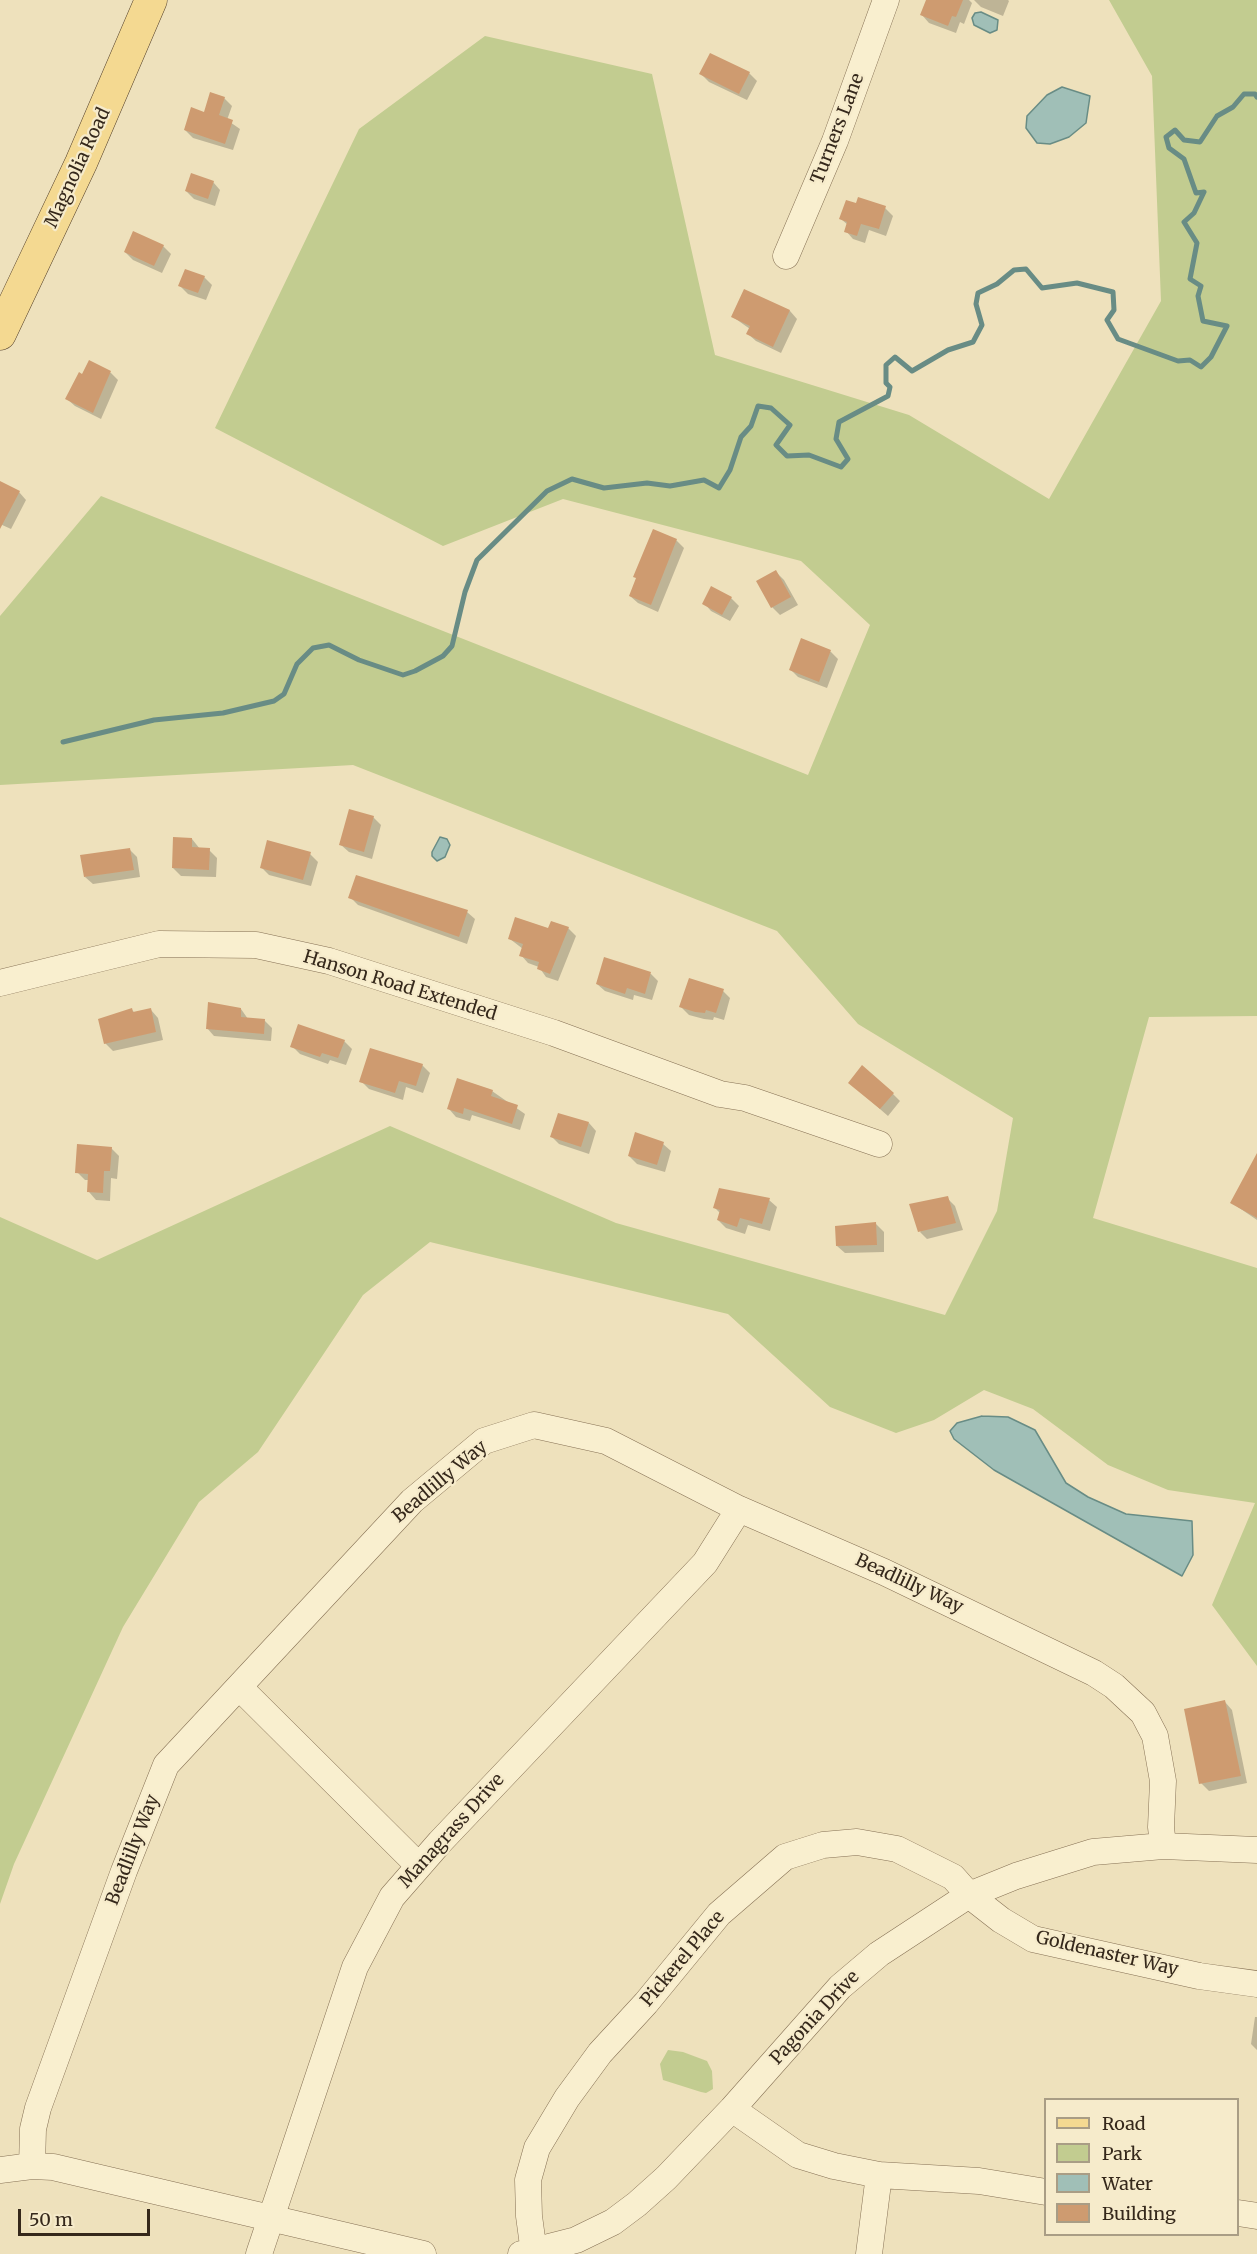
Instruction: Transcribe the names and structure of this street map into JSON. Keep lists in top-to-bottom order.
{
  "streets": {
    "main road": ["Magnolia Road"],
    "street": [
      "Turners Lane",
      "Hanson Road Extended",
      "Beadlilly Way",
      "Managrass Drive",
      "Goldenaster Way",
      "Pickerel Place",
      "Pagonia Drive"
    ]
  },
  "crossings": [
    ["Beadlilly Way", "Managrass Drive"],
    ["Beadlilly Way", "Pagonia Drive"],
    ["Goldenaster Way", "Pickerel Place"],
    ["Goldenaster Way", "Pagonia Drive"],
    ["Pickerel Place", "Pagonia Drive"]
  ],
  "legend": [
    "Road",
    "Park",
    "Water",
    "Building"
  ],
  "scale_bar": "50 m"
}
